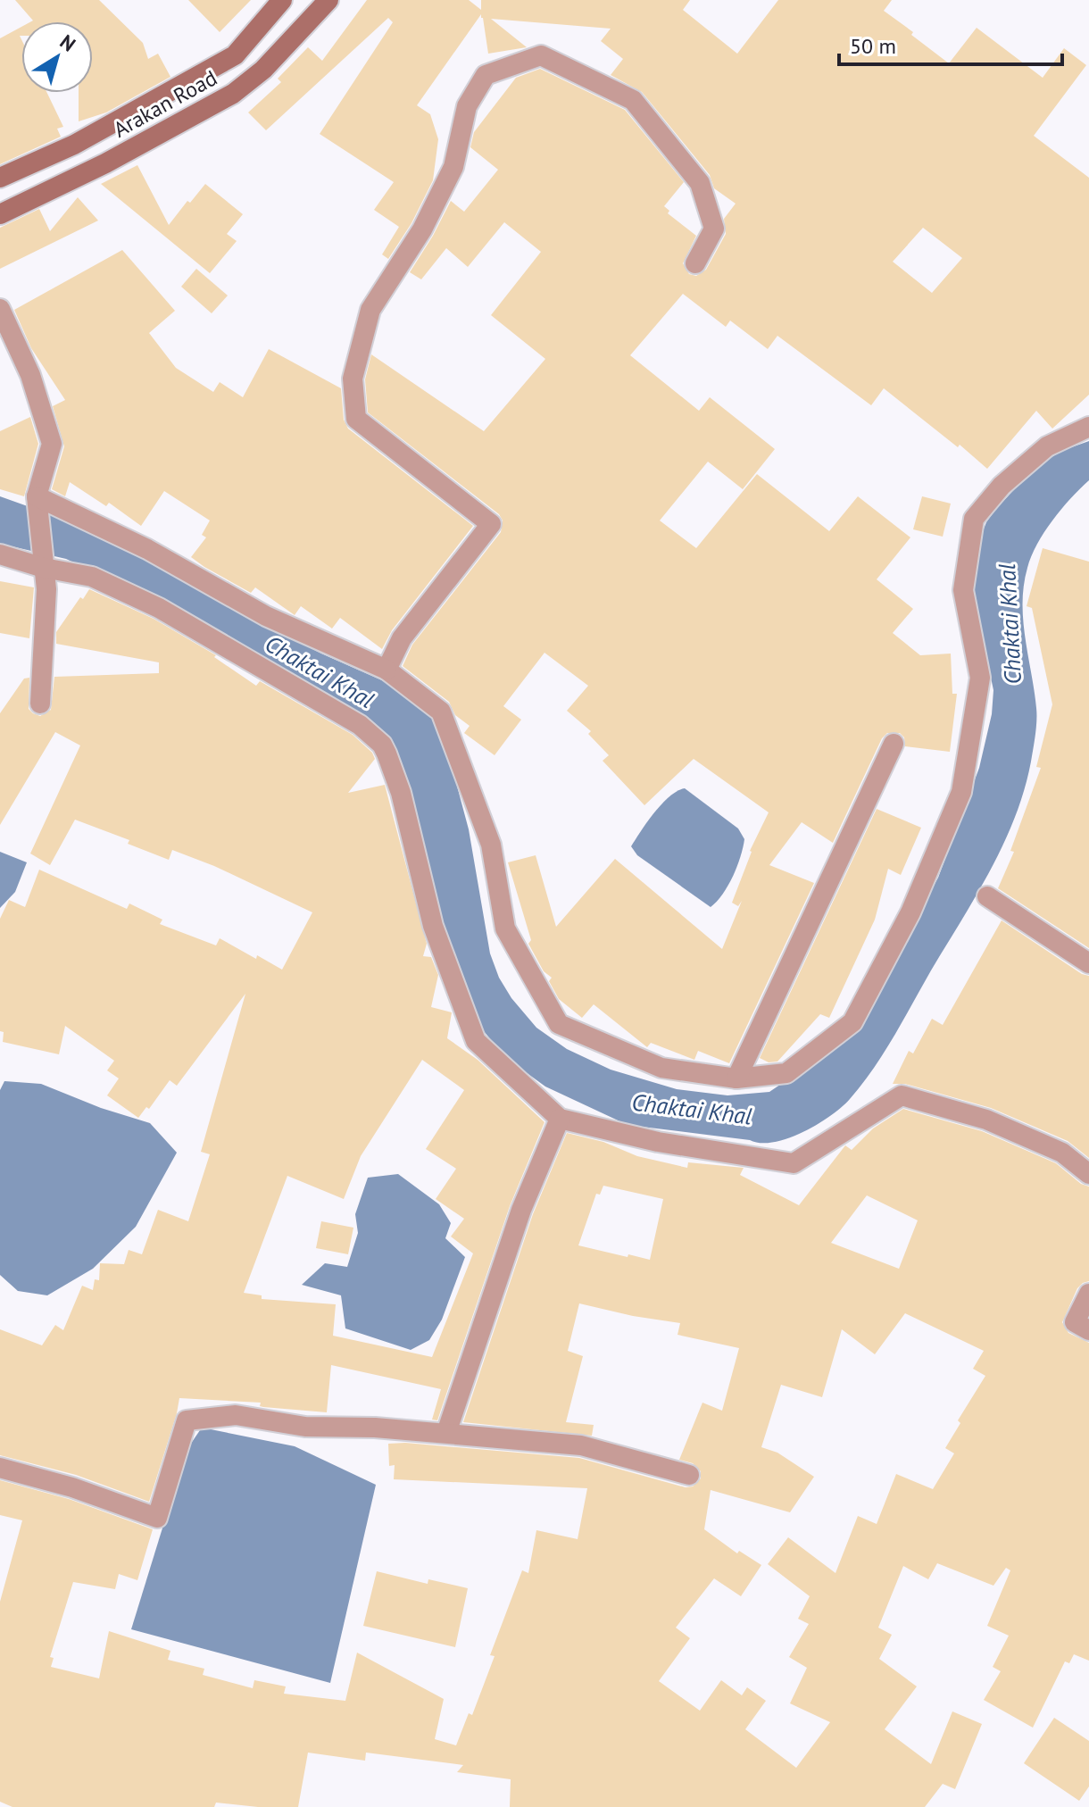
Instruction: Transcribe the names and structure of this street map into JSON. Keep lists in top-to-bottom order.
{
  "streets": {
    "main road": ["Arakan Road"]
  },
  "water": ["Chaktai Khal"],
  "scale_bar": "50 m",
  "north": "top right"
}
